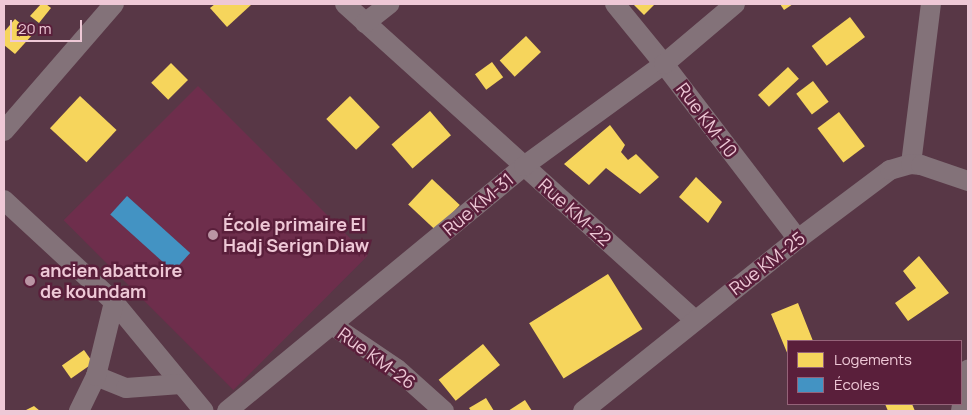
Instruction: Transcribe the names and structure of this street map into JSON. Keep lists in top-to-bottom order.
{
  "streets": {
    "street": [
      "Rue KM-10",
      "Rue KM-31",
      "Rue KM-22",
      "Rue KM-25",
      "Rue KM-26"
    ]
  },
  "crossings": [
    ["Rue KM-10", "Rue KM-31"],
    ["Rue KM-10", "Rue KM-25"],
    ["Rue KM-31", "Rue KM-22"],
    ["Rue KM-31", "Rue KM-26"],
    ["Rue KM-22", "Rue KM-25"]
  ],
  "places": ["École primaire El Hadj Serign Diaw", "ancien abattoire de koundam"],
  "legend": ["Logements", "Écoles"],
  "scale_bar": "20 m"
}
